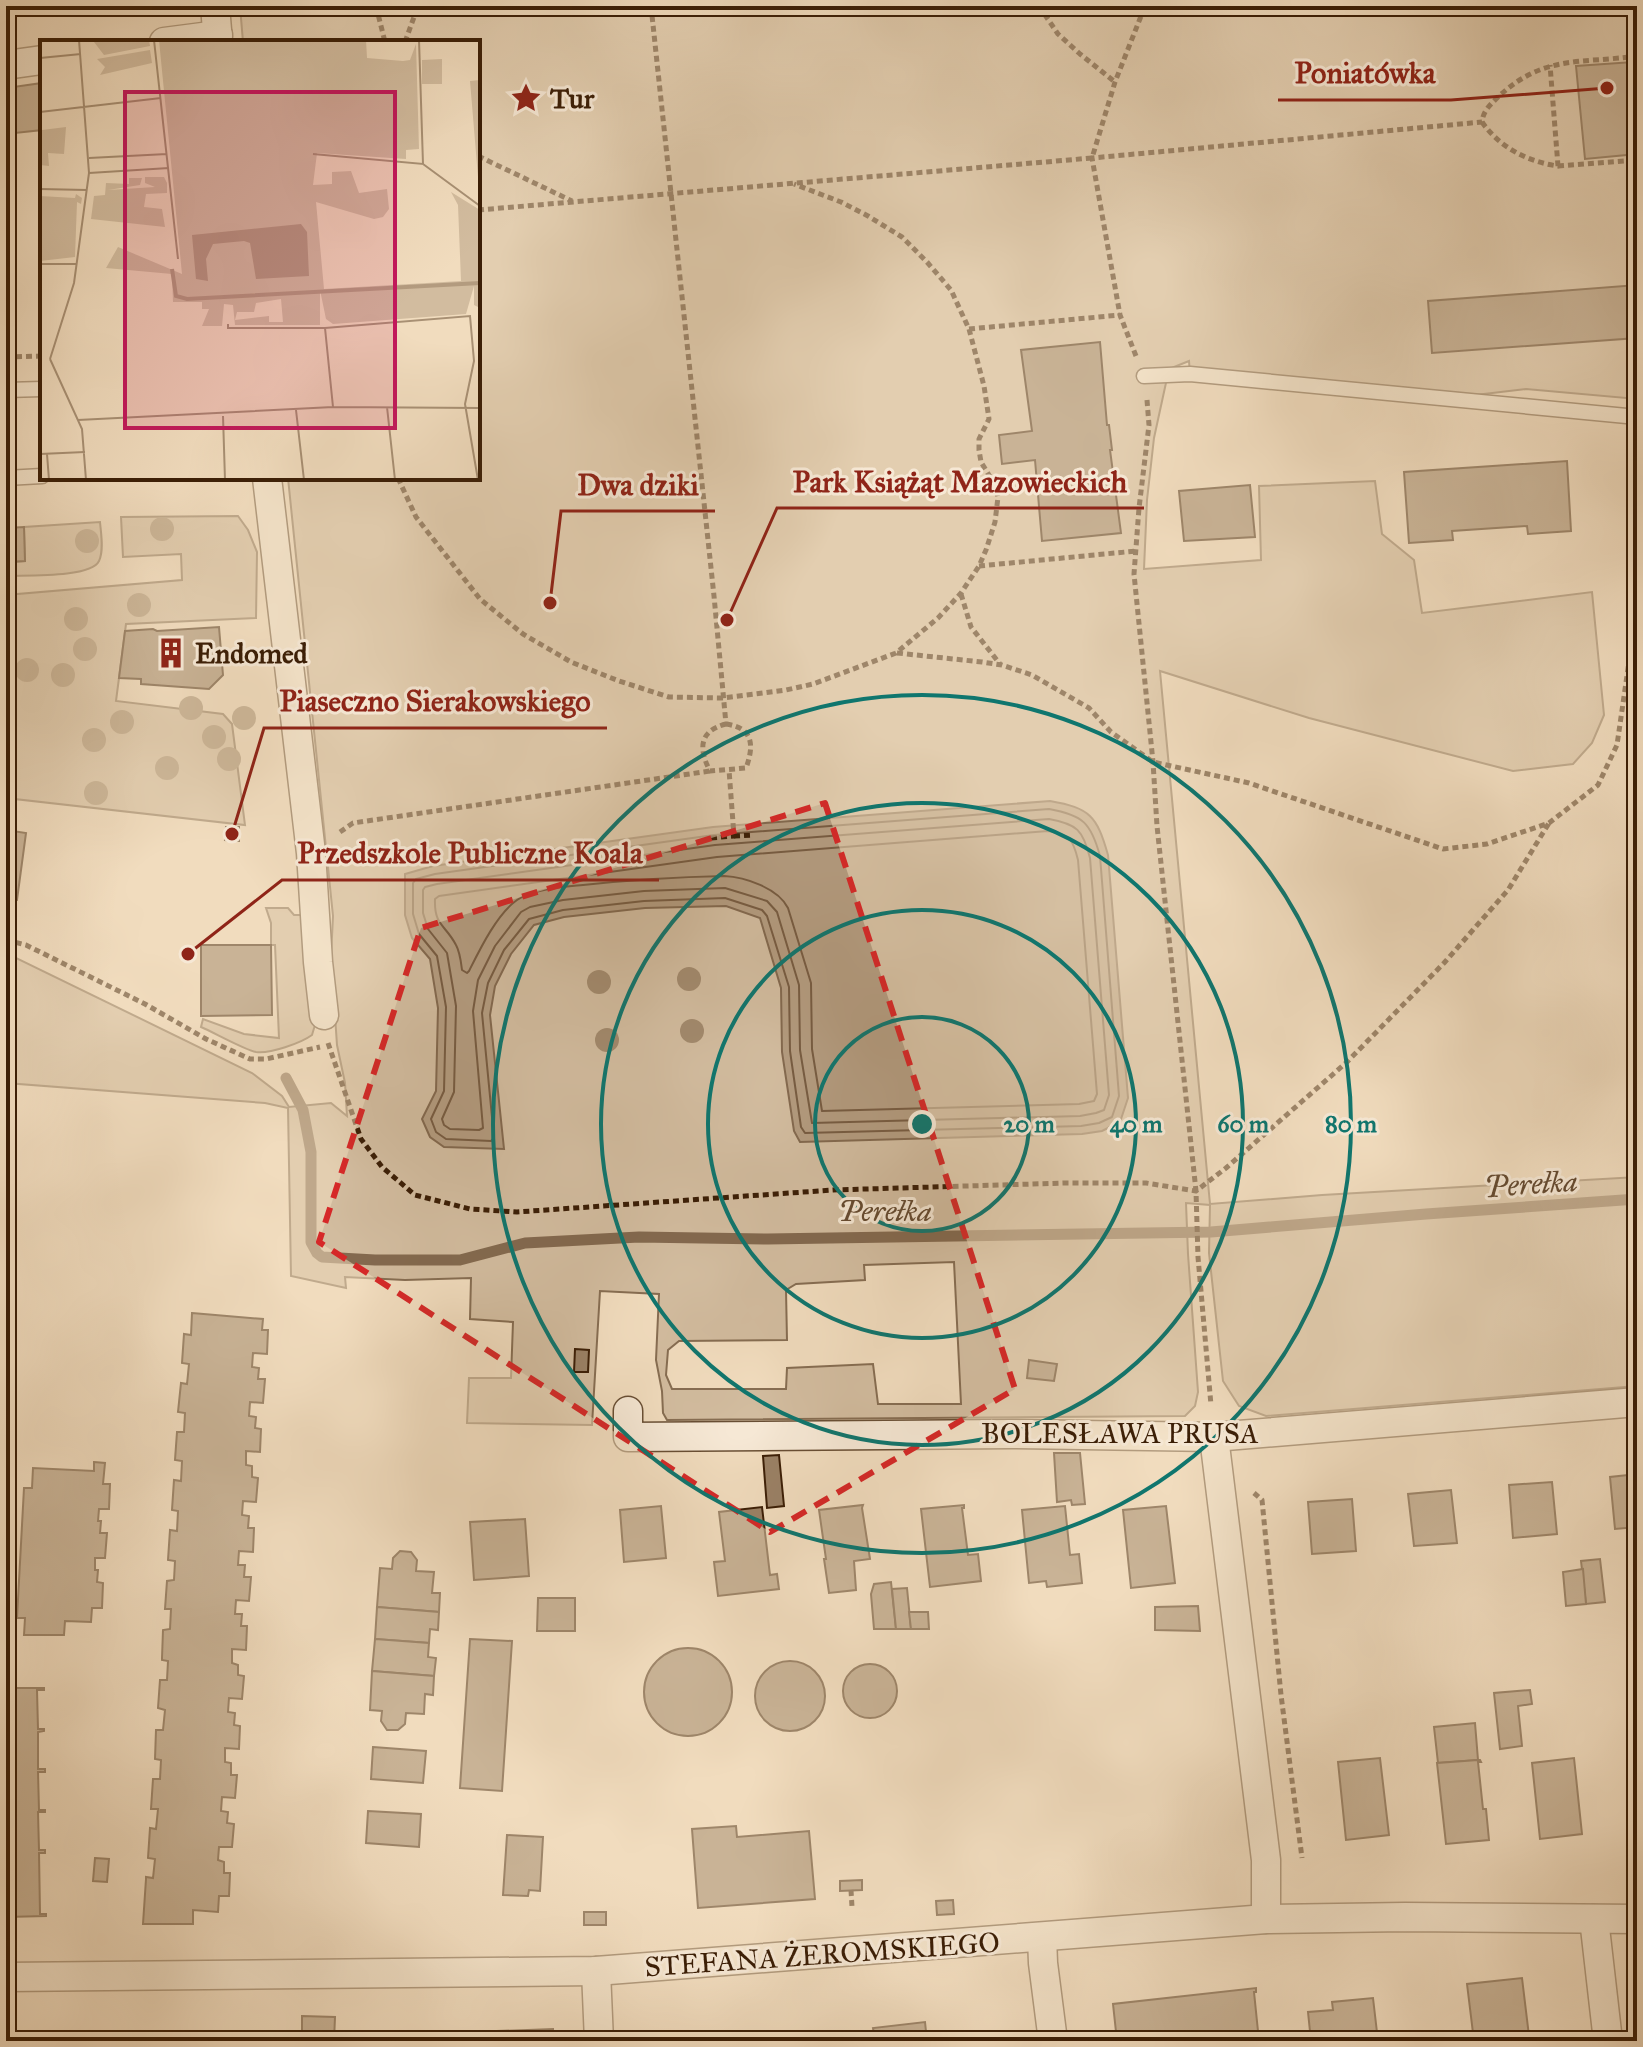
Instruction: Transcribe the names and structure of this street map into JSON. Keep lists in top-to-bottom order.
{
  "streets": {
    "street": ["BOLESŁAWA PRUSA", "STEFANA ŻEROMSKIEGO"]
  },
  "water": ["Perełka"],
  "places": {
    "other": [
      "Poniatówka",
      "Dwa dziki",
      "Park Książąt Mazowieckich",
      "Piaseczno Sierakowskiego",
      "Przedszkole Publiczne Koala"
    ],
    "place": ["Tur"],
    "building": ["Endomed"]
  },
  "rings": [
    "20 m",
    "40 m",
    "60 m",
    "80 m"
  ]
}
